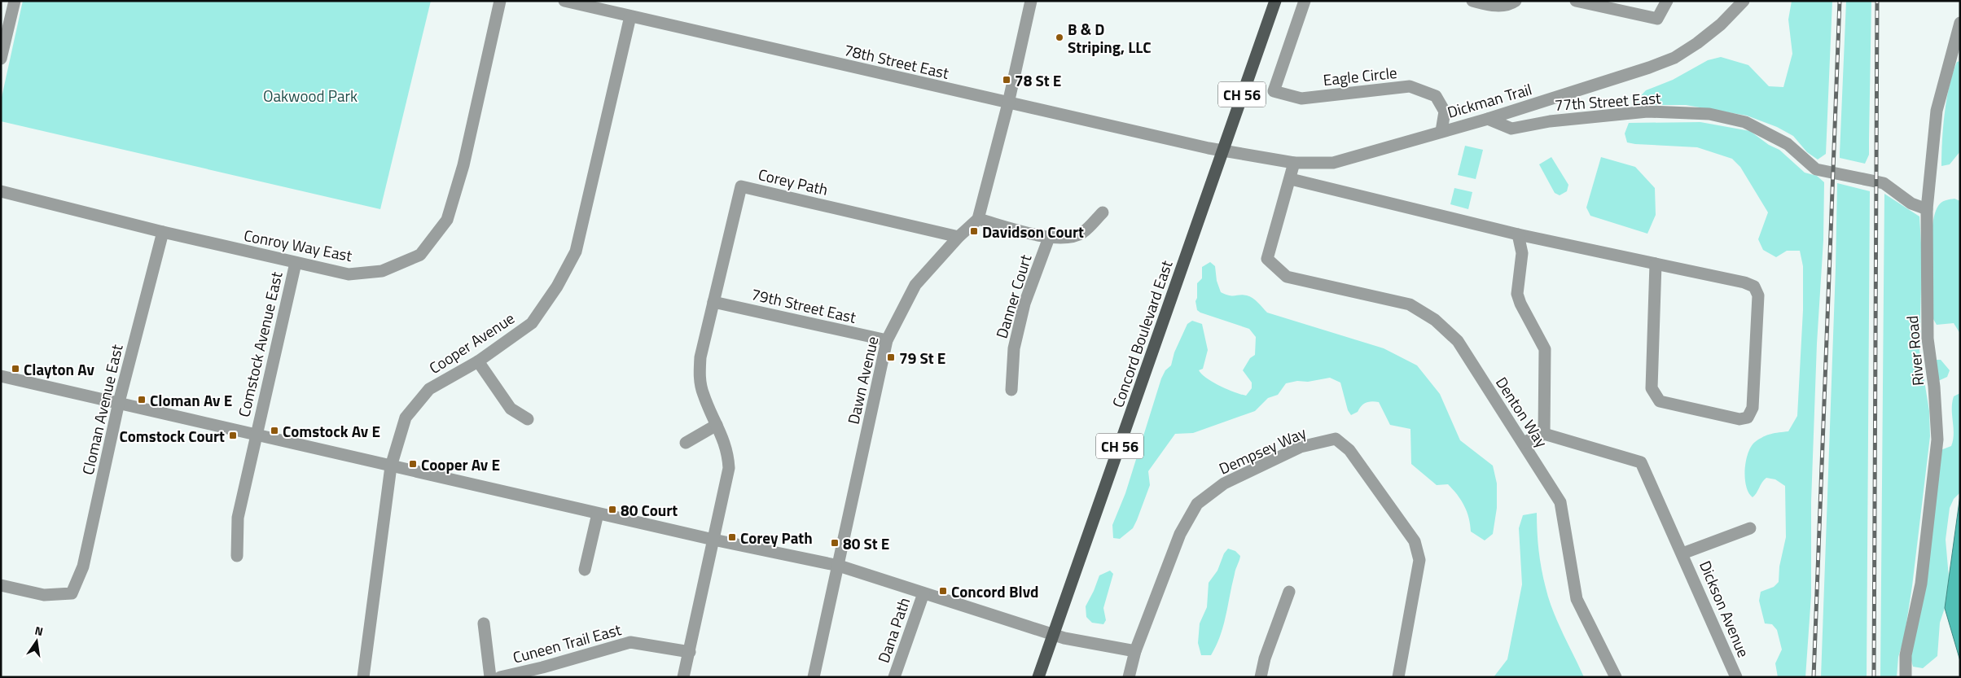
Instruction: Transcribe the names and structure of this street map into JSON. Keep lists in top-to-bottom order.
{
  "streets": {
    "main road": ["CH 56", "Concord Boulevard East"],
    "street": [
      "78th Street East",
      "Eagle Circle",
      "Dickman Trail",
      "77th Street East",
      "Corey Path",
      "Conroy Way East",
      "Danner Court",
      "79th Street East",
      "Cooper Avenue",
      "Comstock Avenue East",
      "River Road",
      "Dawn Avenue",
      "Cloman Avenue East",
      "Denton Way",
      "Dempsey Way",
      "Dickson Avenue",
      "Dana Path",
      "Cuneen Trail East"
    ]
  },
  "crossings": [
    ["78th Street East", "Dickman Trail"],
    ["78th Street East", "Concord Boulevard East"],
    ["78th Street East", "Cooper Avenue"],
    ["Eagle Circle", "Dickman Trail"],
    ["Dickman Trail", "77th Street East"],
    ["Dickman Trail", "Concord Boulevard East"],
    ["77th Street East", "River Road"],
    ["Corey Path", "79th Street East"],
    ["Corey Path", "Dawn Avenue"],
    ["Corey Path", "Cuneen Trail East"],
    ["Conroy Way East", "Comstock Avenue East"],
    ["Conroy Way East", "Cloman Avenue East"],
    ["79th Street East", "Dawn Avenue"]
  ],
  "parks": ["Oakwood Park"],
  "places": {
    "other": ["B & D Striping, LLC"],
    "transit": [
      "78 St E",
      "Davidson Court",
      "79 St E",
      "Clayton Av",
      "Cloman Av E",
      "Comstock Av E",
      "Comstock Court",
      "Cooper Av E",
      "80 Court",
      "Corey Path",
      "80 St E",
      "Concord Blvd"
    ]
  },
  "north": "top"
}
